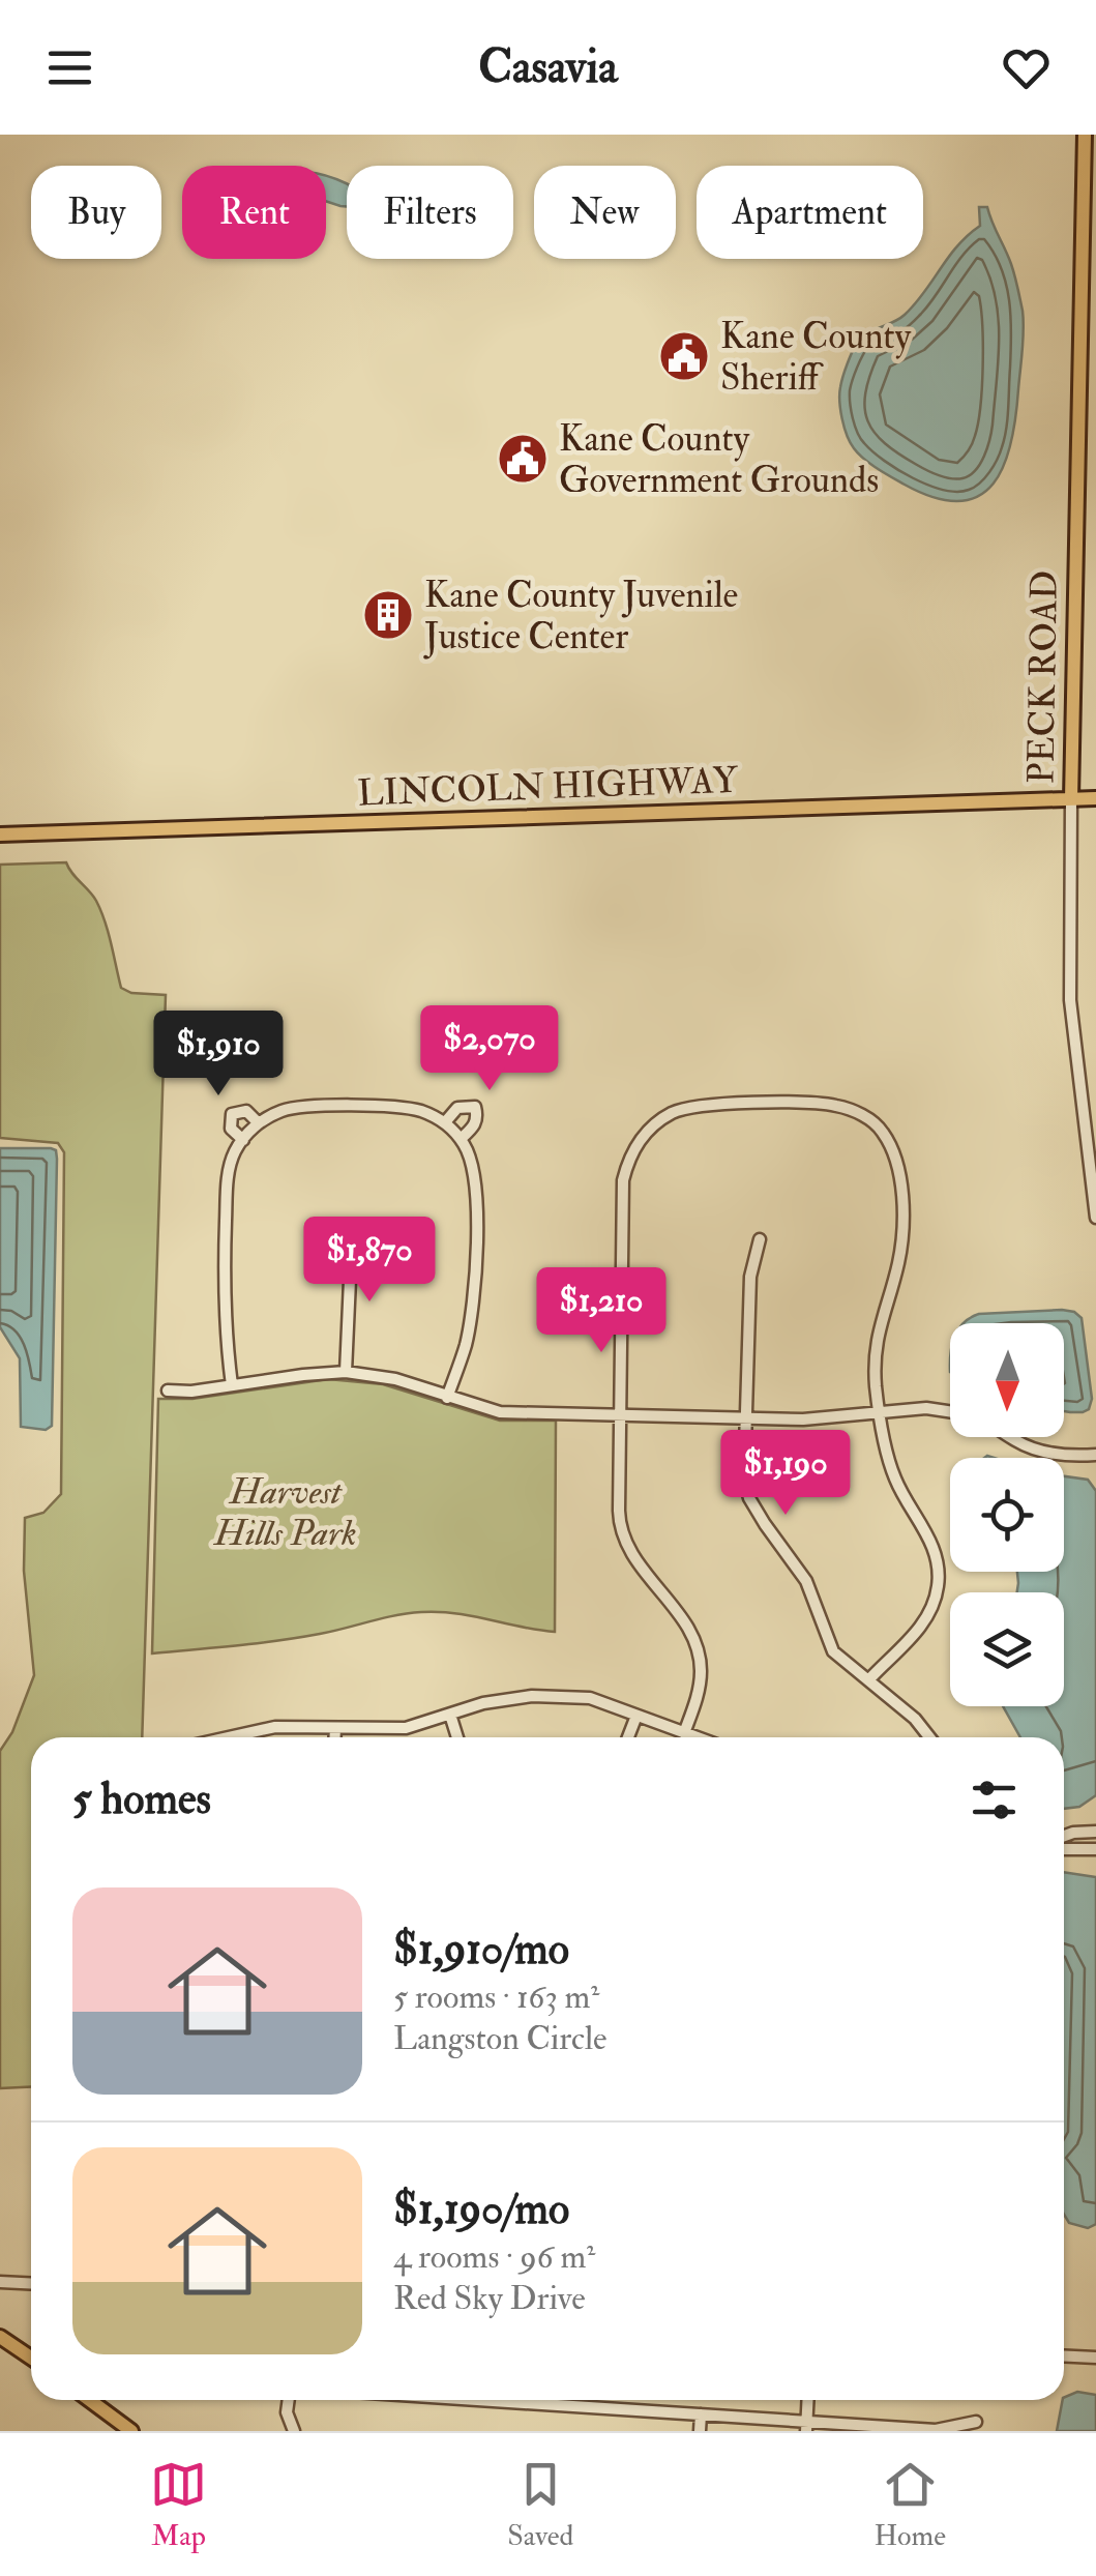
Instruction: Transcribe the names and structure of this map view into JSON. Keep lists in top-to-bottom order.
{
  "streets": {
    "main road": ["PECK ROAD", "LINCOLN HIGHWAY"]
  },
  "crossings": [
    ["PECK ROAD", "LINCOLN HIGHWAY"]
  ],
  "parks": ["Harvest Hills Park"],
  "places": {
    "public building": ["Kane County Sheriff", "Kane County Government Grounds"],
    "building": ["Kane County Juvenile Justice Center"]
  },
  "north": "bottom",
  "page": {
    "header": "Casavia",
    "chip": [
      "Buy",
      "Rent",
      "Filters",
      "New",
      "Apartment"
    ],
    "price": [
      "$2,070",
      "$1,910",
      "$1,870",
      "$1,210",
      "$1,190"
    ],
    "heading": "5 homes",
    "list": [
      {
        "name": "$1,910/mo",
        "note": "5 rooms · 163 m² · Langston Circle"
      },
      {
        "name": "$1,190/mo",
        "note": "4 rooms · 96 m² · Red Sky Drive"
      }
    ],
    "tabs": ["Map", "Saved", "Home"]
  }
}
